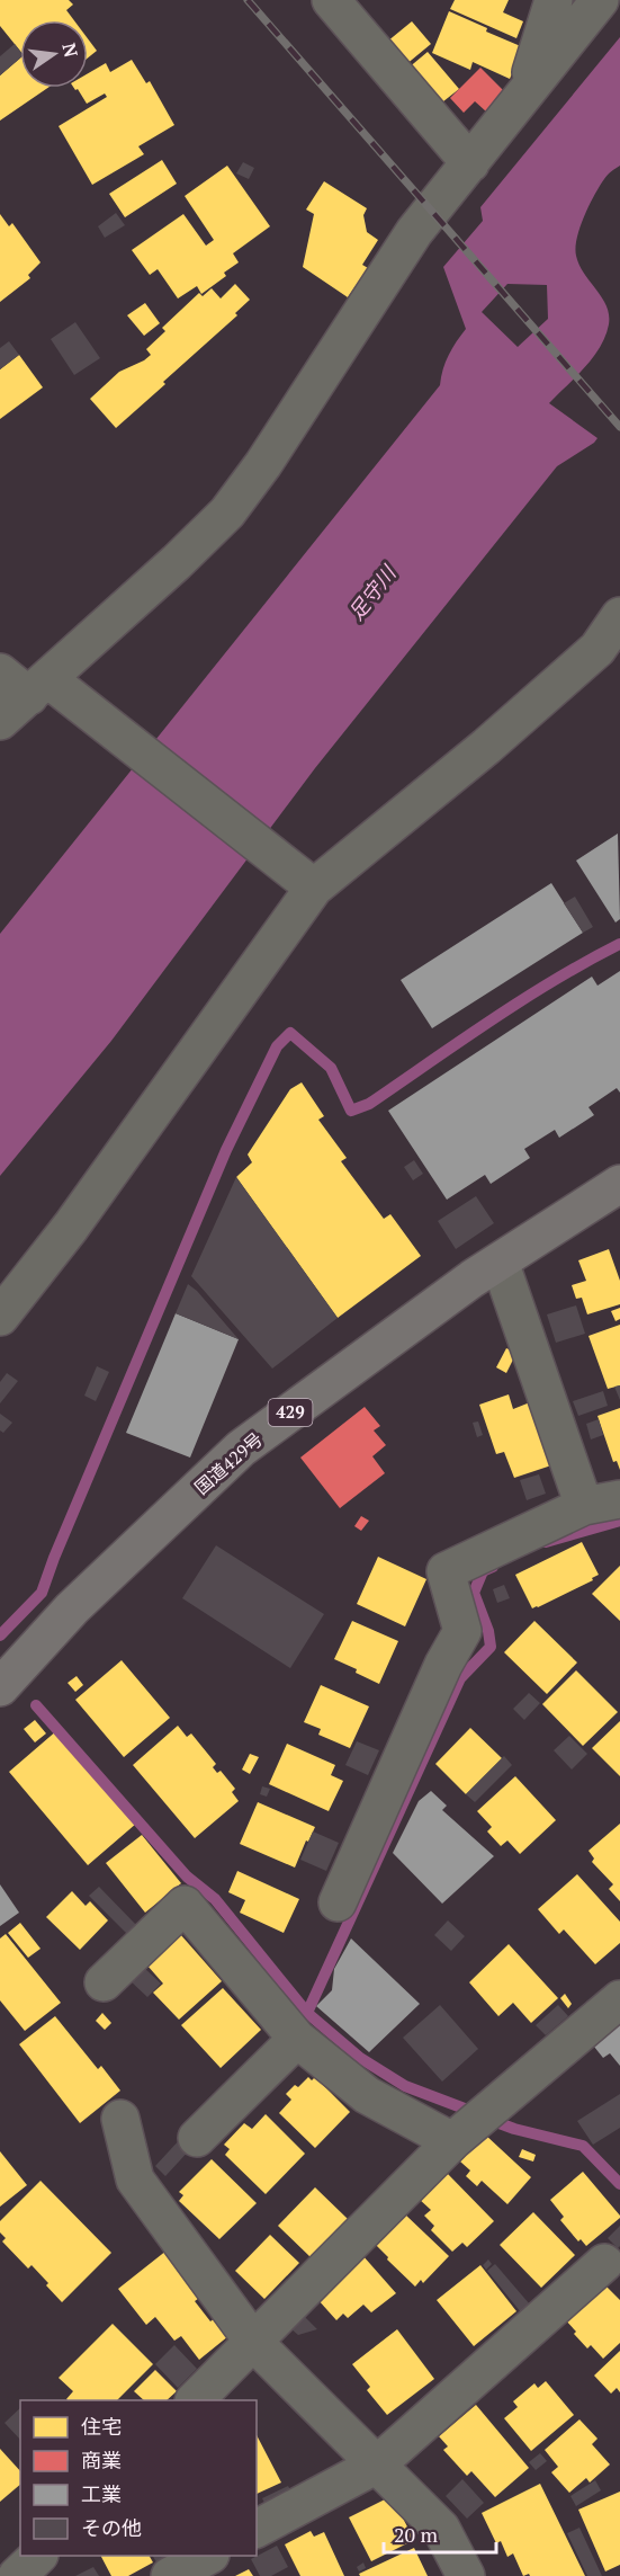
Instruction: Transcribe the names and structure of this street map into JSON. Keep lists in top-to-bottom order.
{
  "streets": {
    "highway": ["429", "国道429号"]
  },
  "water": ["足守川"],
  "legend": [
    "住宅",
    "商業",
    "工業",
    "その他"
  ],
  "scale_bar": "20 m",
  "north": "right"
}
